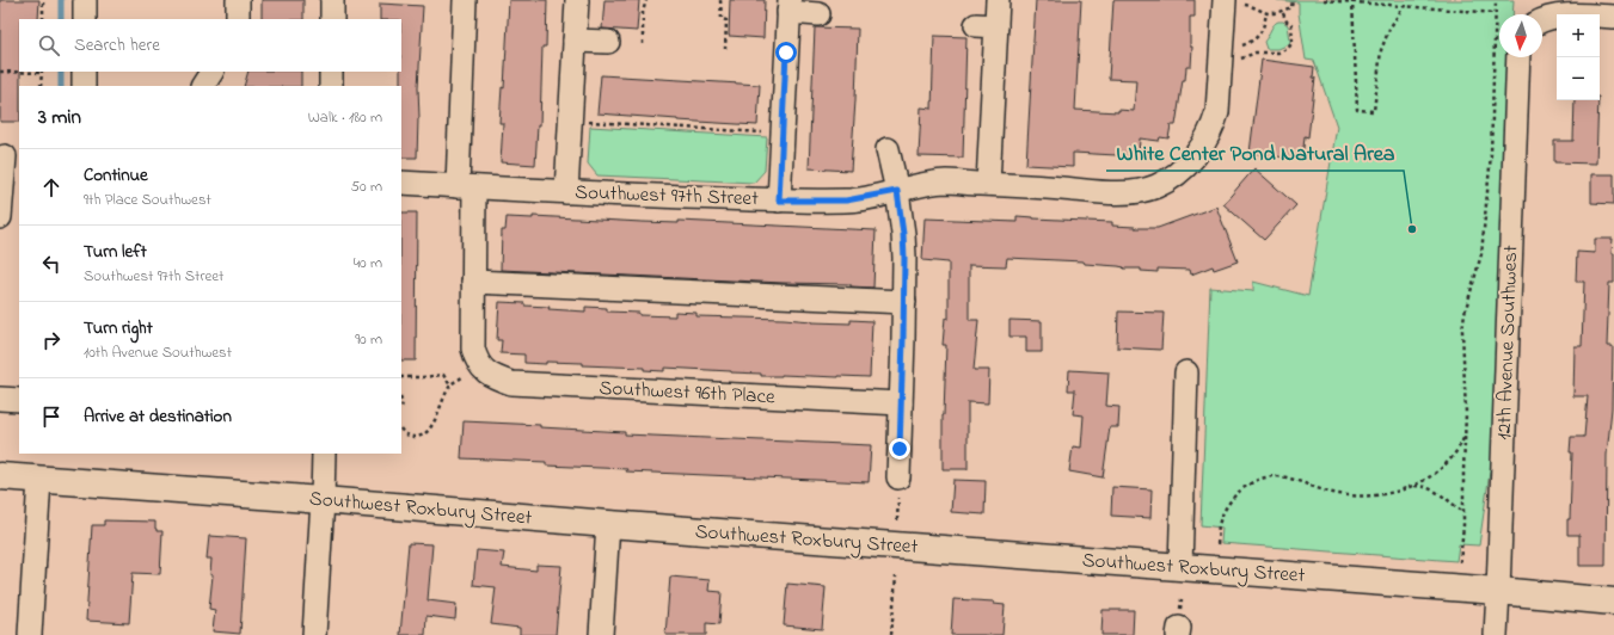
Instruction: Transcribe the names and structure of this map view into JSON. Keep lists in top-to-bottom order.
{
  "streets": {
    "main road": ["Southwest Roxbury Street"],
    "street": ["Southwest 97th Street", "12th Avenue Southwest", "Southwest 96th Place"]
  },
  "crossings": [
    ["12th Avenue Southwest", "Southwest Roxbury Street"]
  ],
  "places": ["White Center Pond Natural Area"],
  "north": "bottom",
  "page": {
    "map_buttons": ["+", "−"],
    "search": "Search here",
    "heading": ["3 min", "Walk · 180 m"],
    "list": [
      ["Continue", "9th Place Southwest", "50 m"],
      ["Turn left", "Southwest 97th Street", "40 m"],
      ["Turn right", "10th Avenue Southwest", "90 m"],
      "Arrive at destination"
    ]
  }
}
